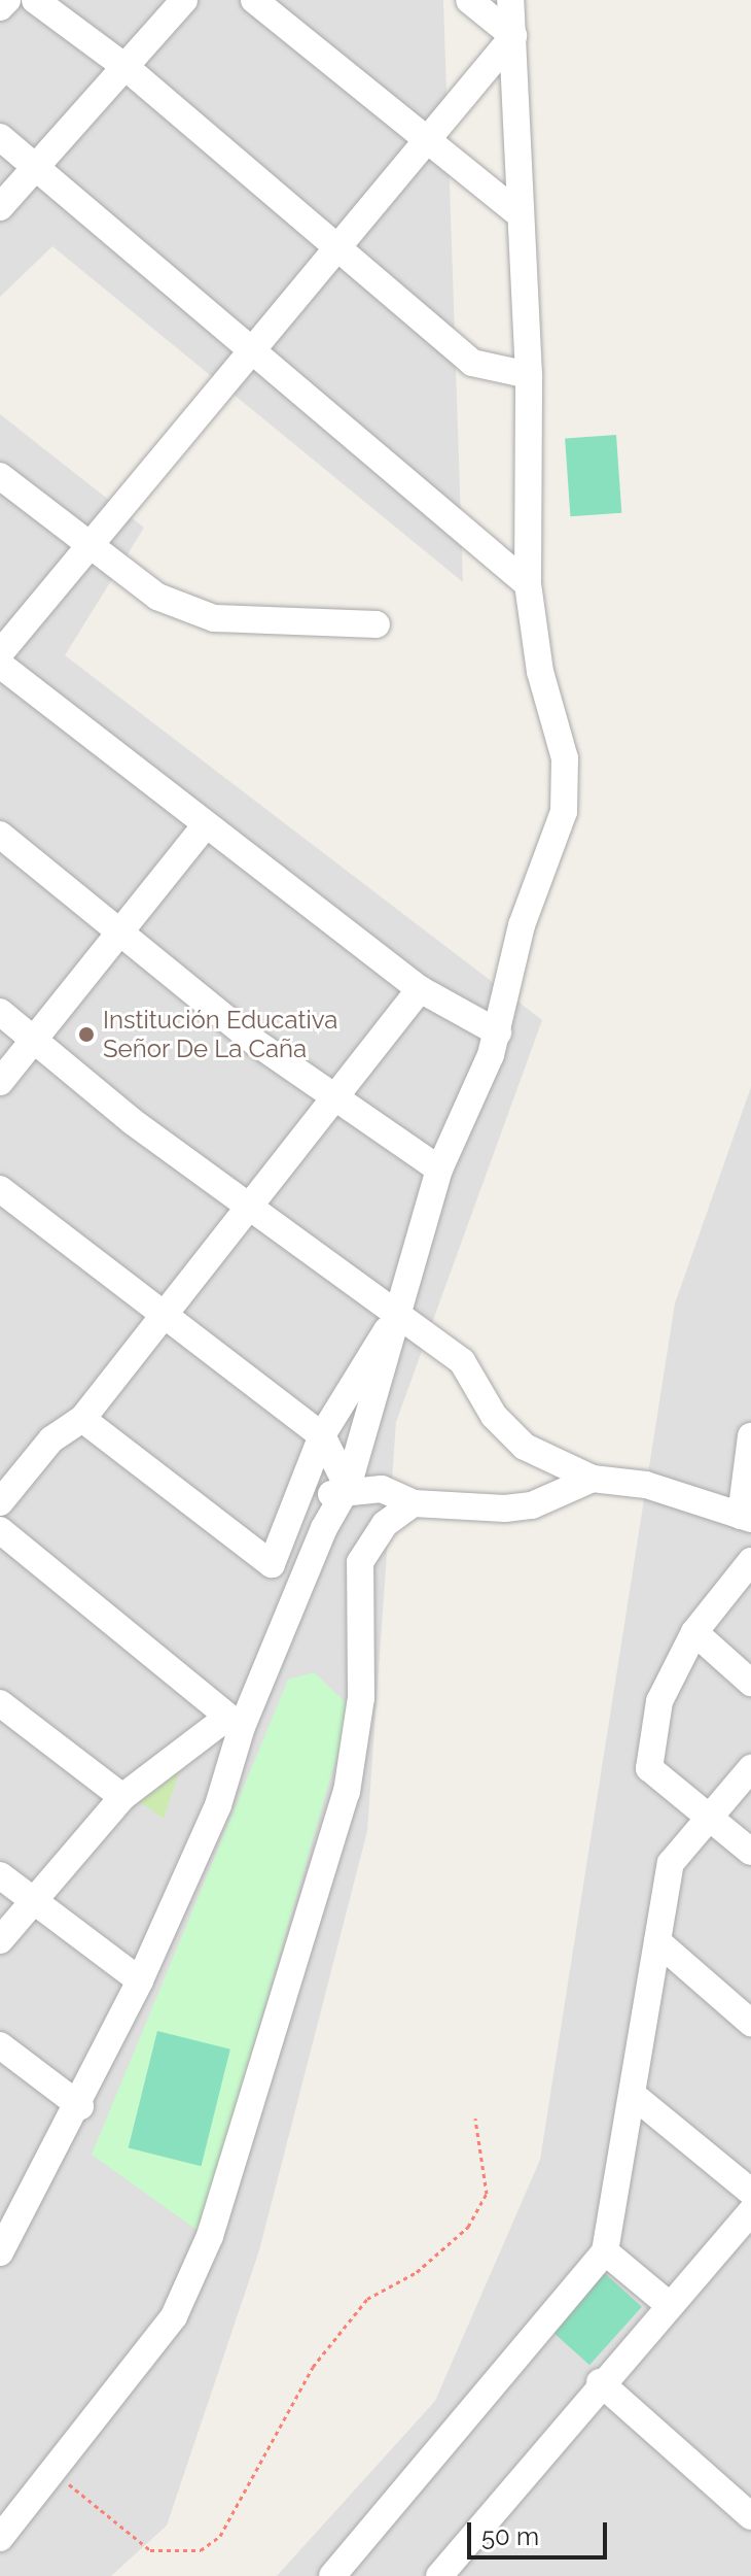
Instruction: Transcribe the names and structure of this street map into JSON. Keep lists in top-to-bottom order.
{
  "places": ["Institución Educativa Señor De La Caña"],
  "scale_bar": "50 m"
}
